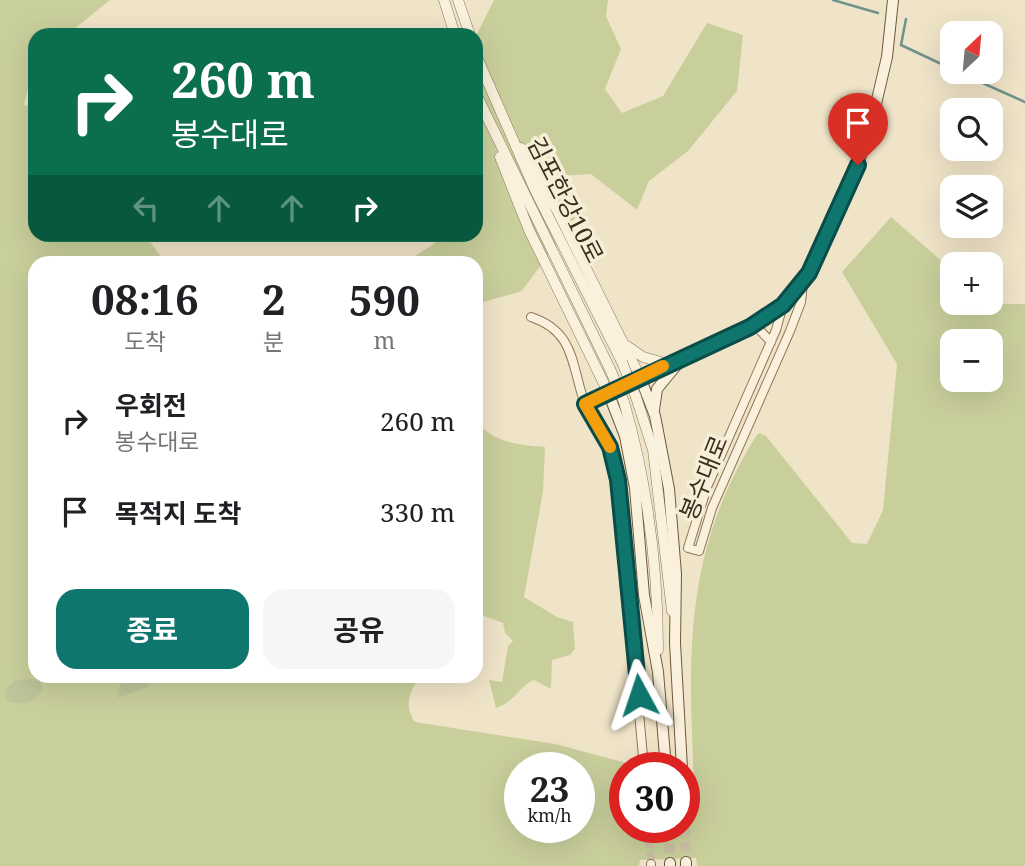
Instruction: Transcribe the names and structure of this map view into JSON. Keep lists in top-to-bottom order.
{
  "streets": {
    "main road": ["봉수대로"],
    "street": ["김포한강10로"]
  },
  "crossings": [
    ["김포한강10로", "봉수대로"]
  ],
  "north": "top right",
  "page": {
    "map_buttons": ["+", "−"],
    "turn": ["260 m", "봉수대로"],
    "eta": [
      "08:16",
      "도착",
      "2",
      "분",
      "590",
      "m"
    ],
    "list": [
      {
        "name": "우회전",
        "note": "봉수대로",
        "value": "260 m"
      },
      {
        "name": "목적지 도착",
        "value": "330 m"
      }
    ],
    "buttons": ["종료", "공유"],
    "speed": "23 km/h",
    "limit": "30"
  }
}
